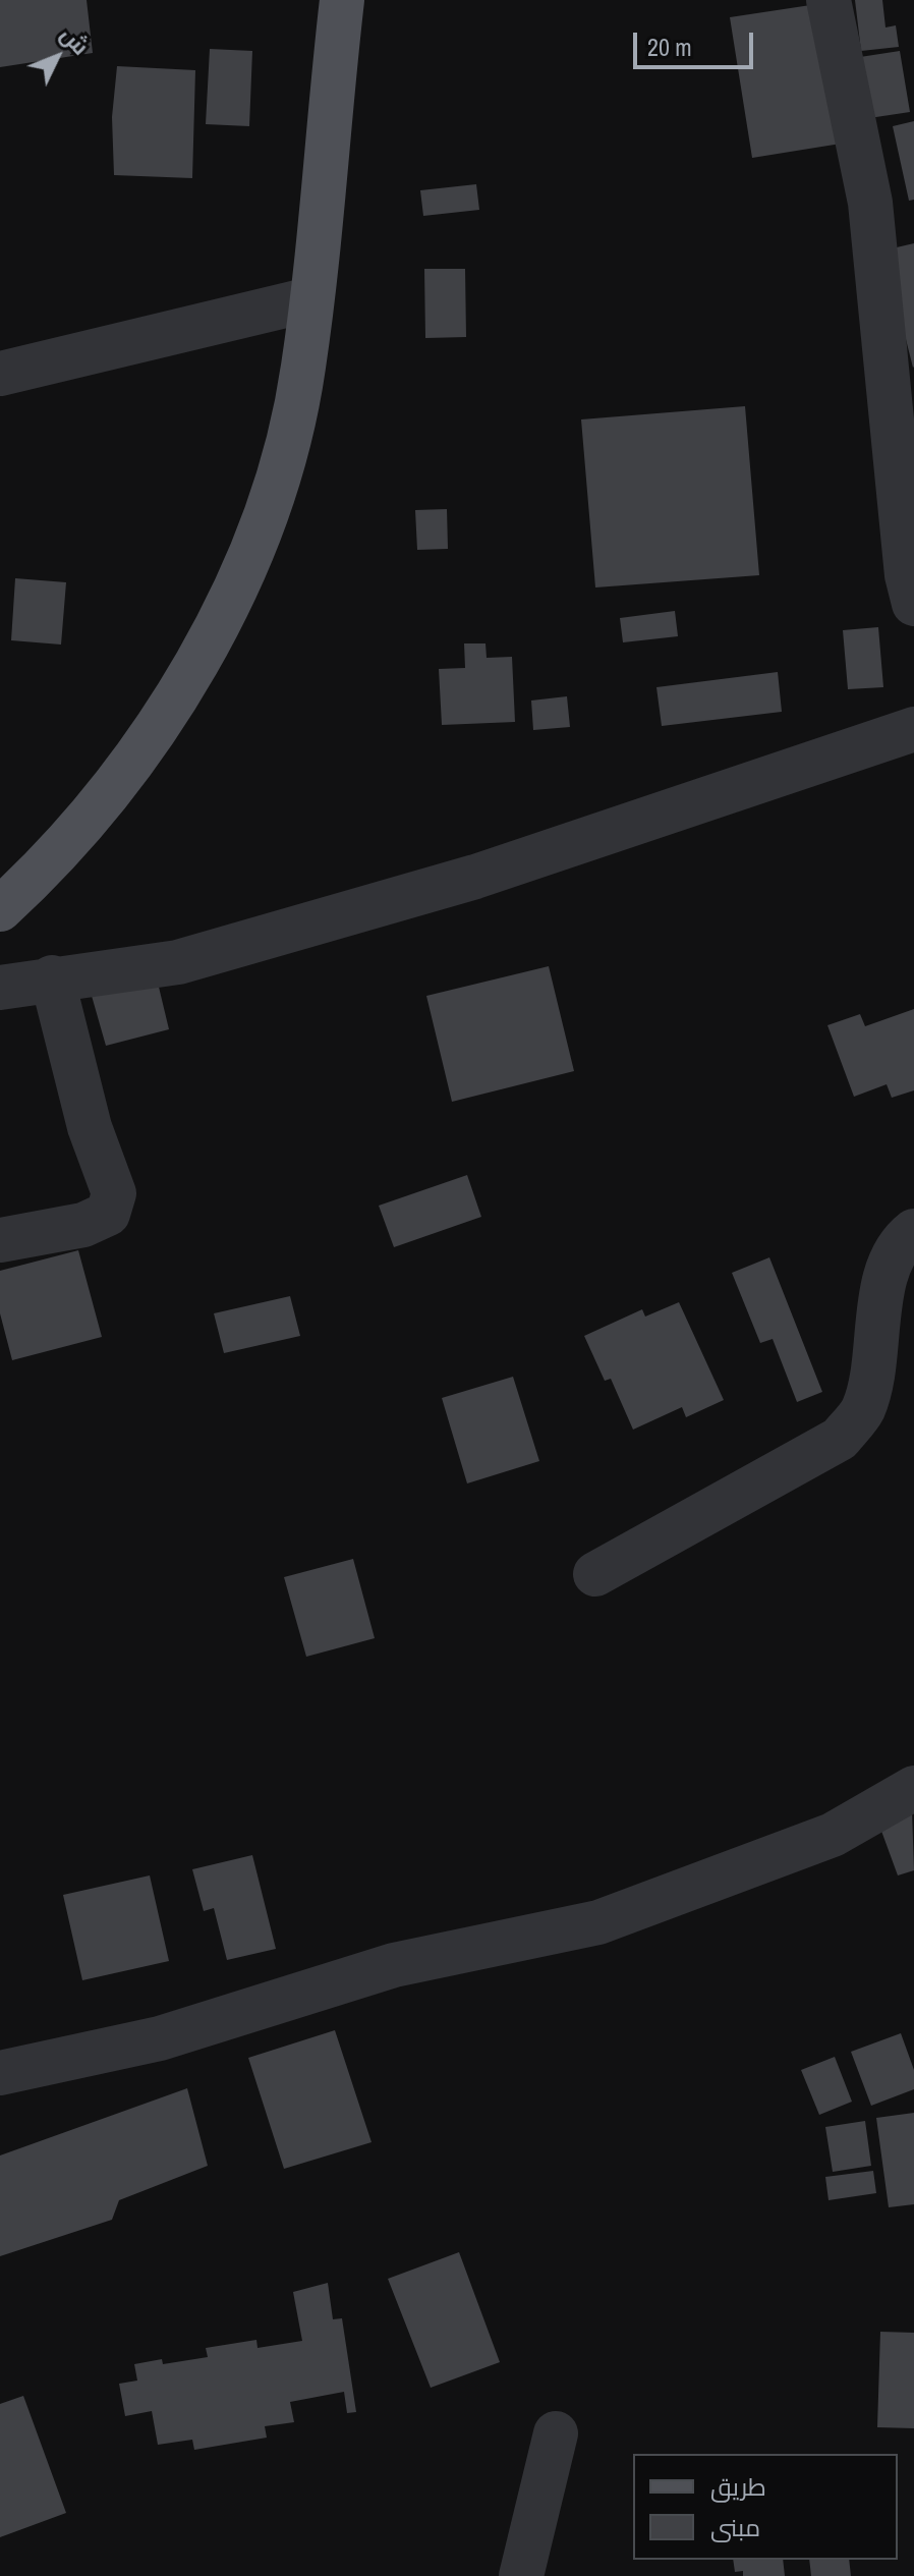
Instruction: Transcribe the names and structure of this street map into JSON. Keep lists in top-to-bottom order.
{
  "legend": ["طريق", "مبنى"],
  "scale_bar": "20 m",
  "north": "top right"
}
